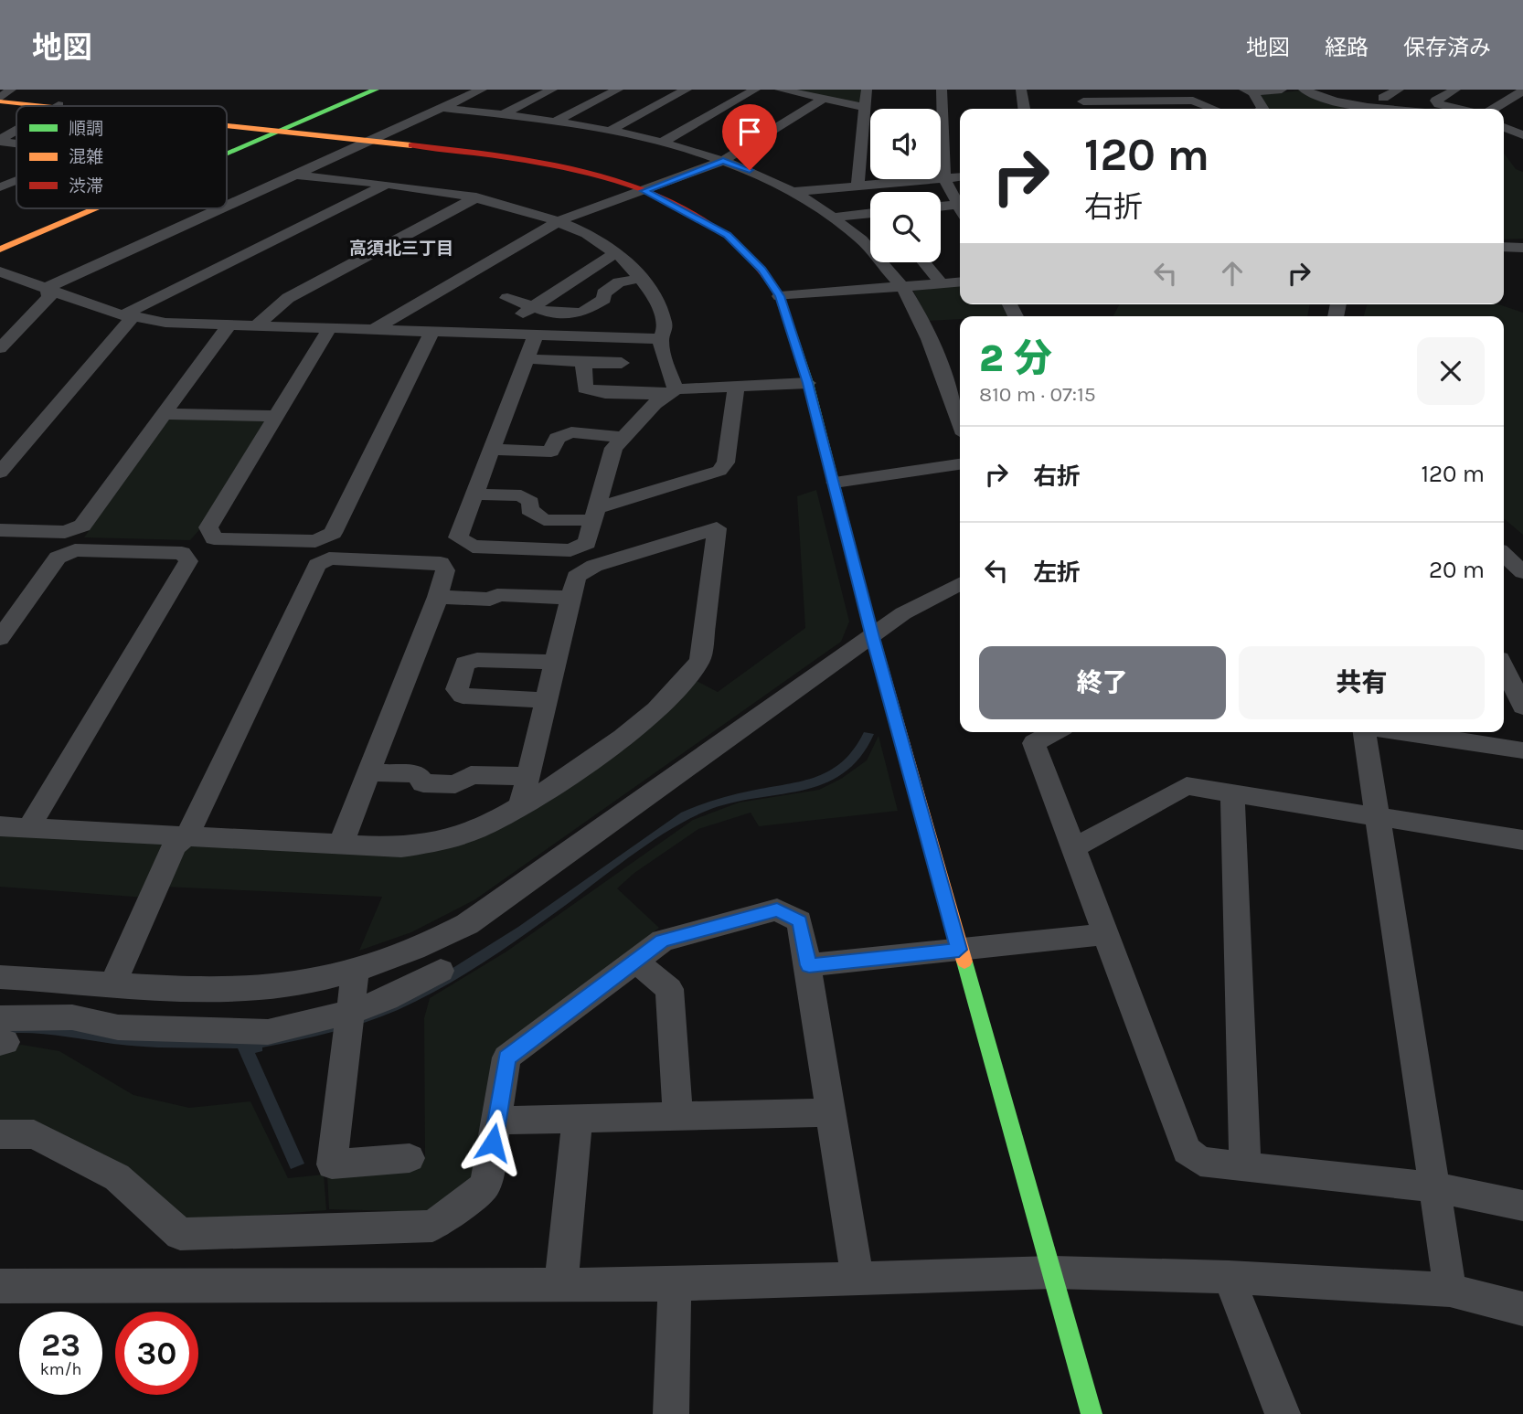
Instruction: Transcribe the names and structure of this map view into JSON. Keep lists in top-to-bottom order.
{
  "districts": ["高須北三丁目"],
  "legend": ["順調", "混雑", "渋滞"],
  "page": {
    "header": "地図",
    "nav": ["地図", "経路", "保存済み"],
    "turn": ["120 m", "右折"],
    "heading": ["2 分", "810 m · 07:15"],
    "list": [
      {
        "name": "右折",
        "value": "120 m"
      },
      {
        "name": "左折",
        "value": "20 m"
      }
    ],
    "buttons": ["終了", "共有"],
    "speed": "23 km/h",
    "limit": "30"
  }
}
